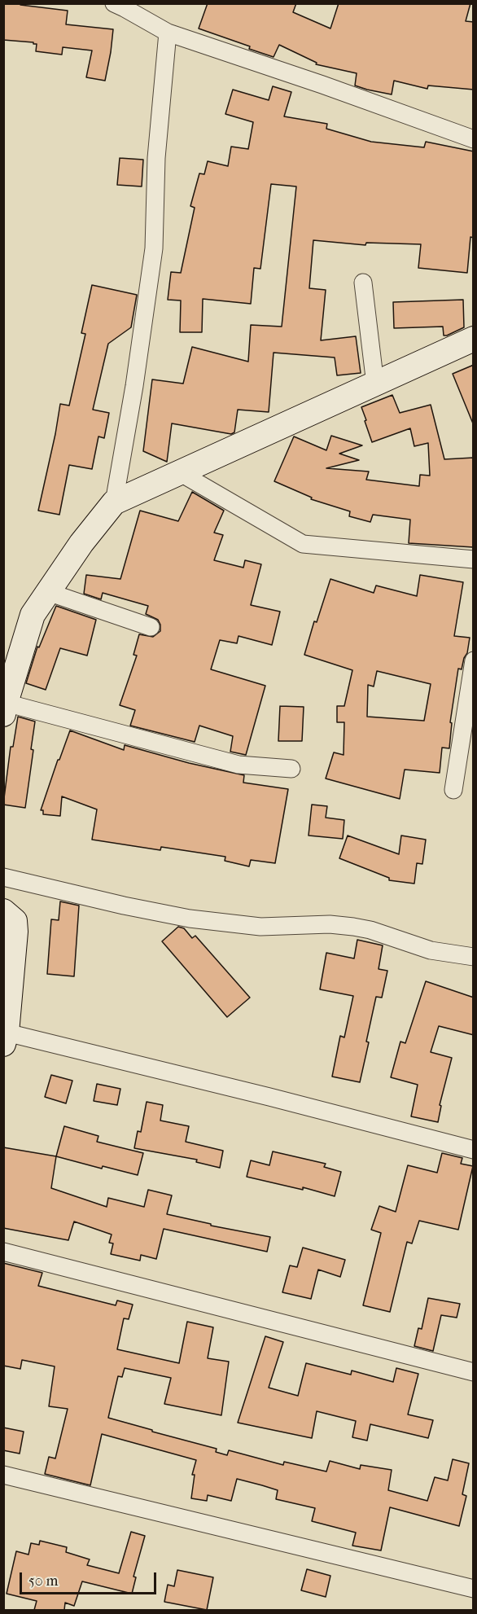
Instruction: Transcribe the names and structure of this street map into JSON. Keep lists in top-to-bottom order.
{
  "scale_bar": "50 m"
}
